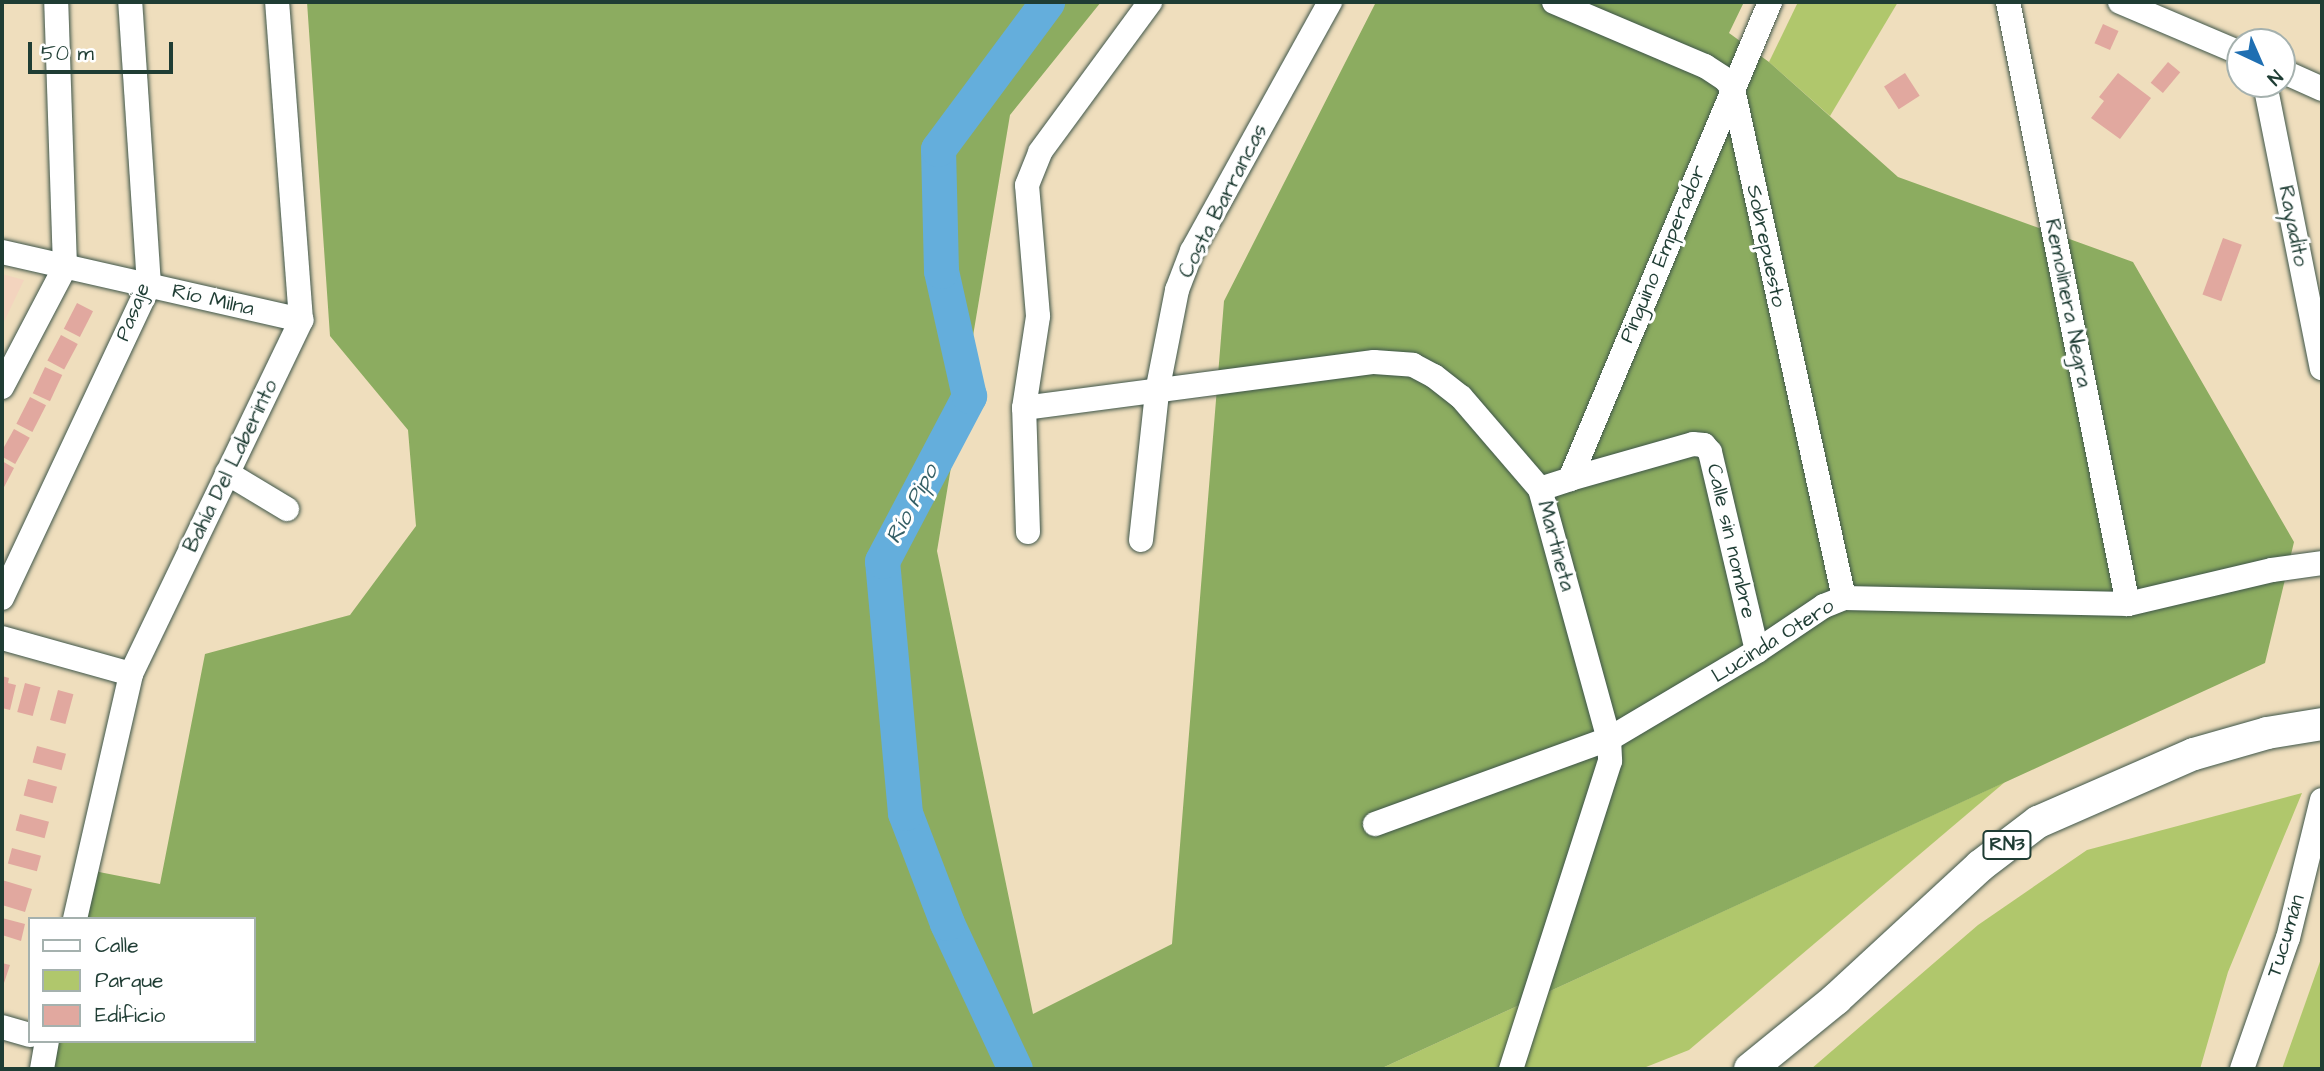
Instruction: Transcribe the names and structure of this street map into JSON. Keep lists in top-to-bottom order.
{
  "streets": {
    "main road": ["RN3"],
    "street": [
      "Costa Barrancas",
      "Rayadito",
      "Sobrepuesto",
      "Pinguino Emperador",
      "Río Milna",
      "Remolinera Negra",
      "Pasaje",
      "Bahía Del Laberinto",
      "Calle sin nombre",
      "Martineta",
      "Lucinda Otero",
      "Tucumán"
    ]
  },
  "crossings": [
    ["Costa Barrancas", "Martineta"],
    ["Sobrepuesto", "Pinguino Emperador"],
    ["Sobrepuesto", "Lucinda Otero"],
    ["Pinguino Emperador", "Calle sin nombre"],
    ["Río Milna", "Pasaje"],
    ["Río Milna", "Bahía Del Laberinto"],
    ["Remolinera Negra", "Lucinda Otero"],
    ["Calle sin nombre", "Lucinda Otero"],
    ["Martineta", "Lucinda Otero"]
  ],
  "water": ["Río Pipo"],
  "legend": ["Calle", "Parque", "Edificio"],
  "scale_bar": "50 m",
  "north": "bottom right"
}
